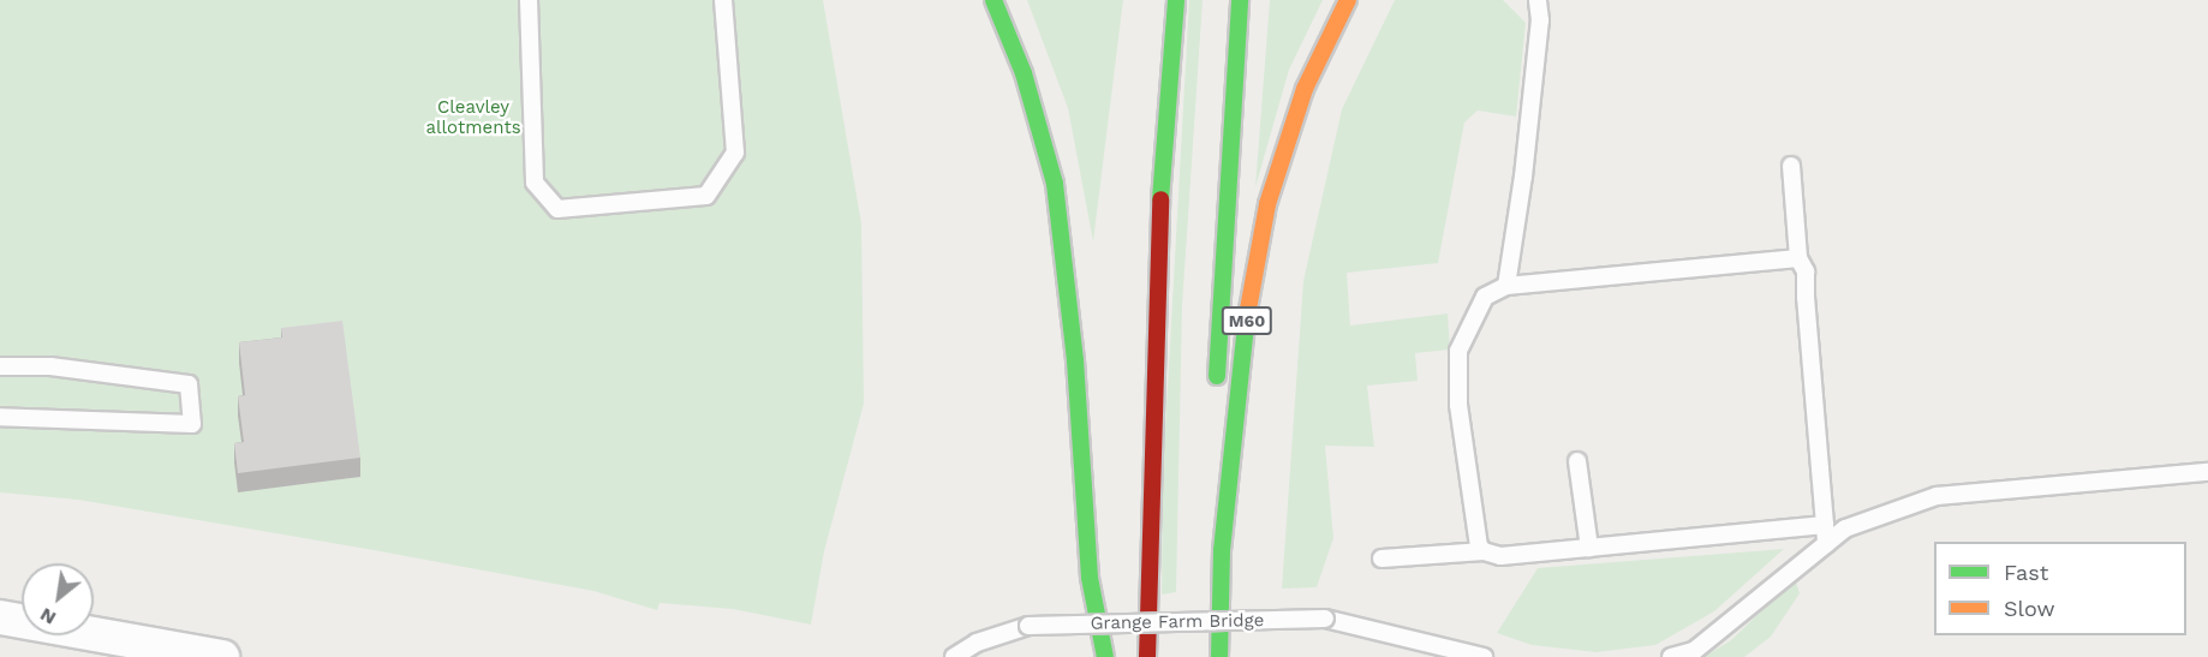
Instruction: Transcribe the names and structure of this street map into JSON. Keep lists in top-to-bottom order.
{
  "streets": {
    "highway": ["M60"],
    "lane": ["Grange Farm Bridge"]
  },
  "parks": ["Cleavley allotments"],
  "legend": ["Fast", "Slow"],
  "north": "bottom left"
}
